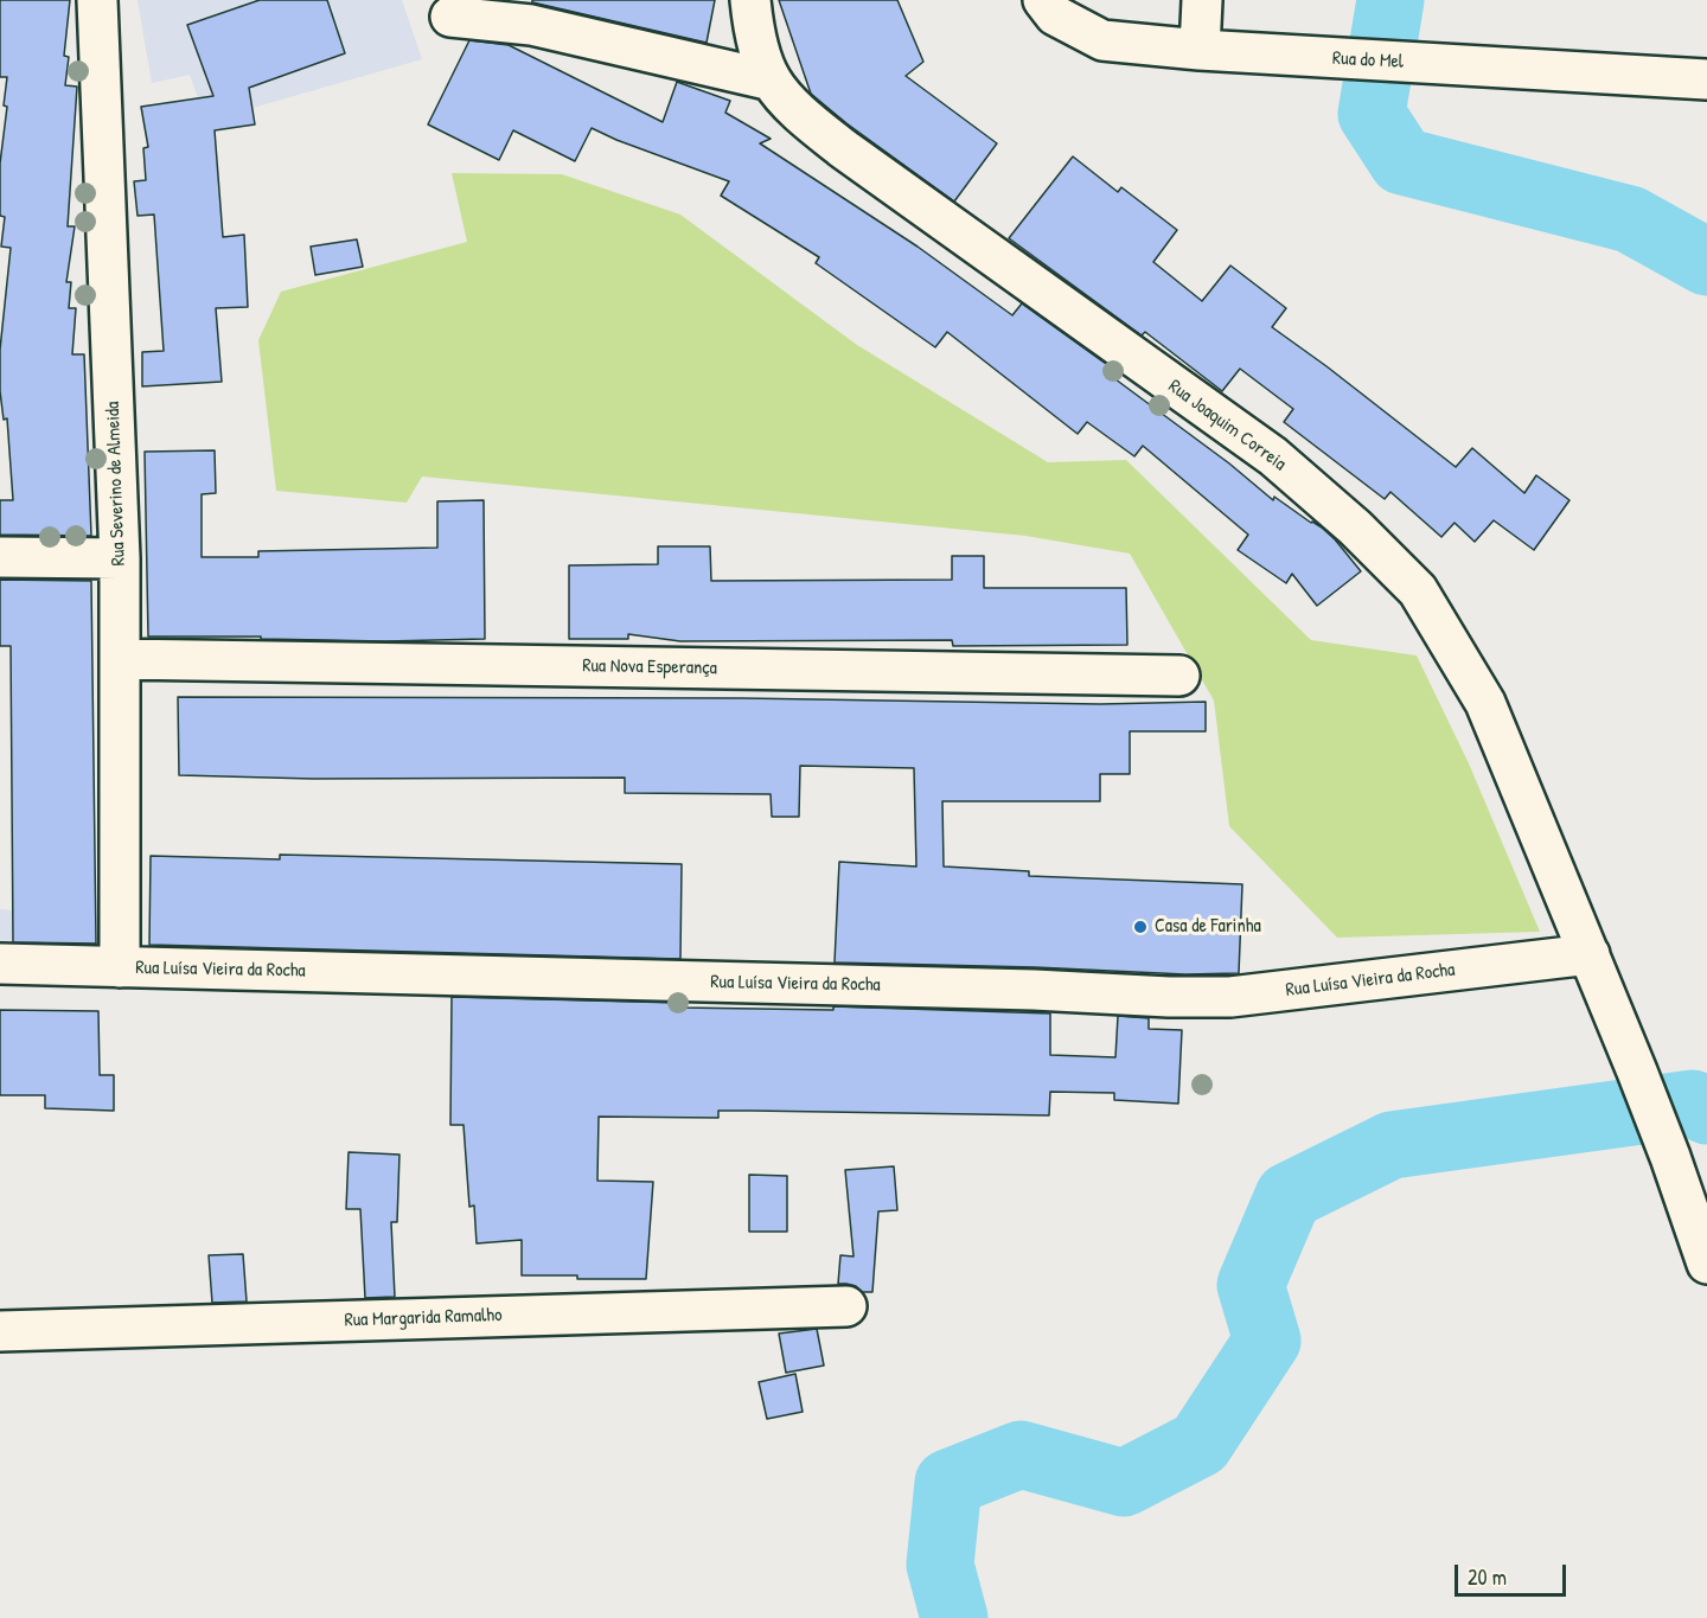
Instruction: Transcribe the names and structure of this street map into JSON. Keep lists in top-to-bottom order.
{
  "streets": {
    "street": [
      "Rua do Mel",
      "Rua Joaquim Correia",
      "Rua Severino de Almeida",
      "Rua Nova Esperança",
      "Rua Luísa Vieira da Rocha",
      "Rua Margarida Ramalho"
    ]
  },
  "crossings": [
    ["Rua Joaquim Correia", "Rua Luísa Vieira da Rocha"],
    ["Rua Severino de Almeida", "Rua Nova Esperança"],
    ["Rua Severino de Almeida", "Rua Luísa Vieira da Rocha"]
  ],
  "places": ["Casa de Farinha"],
  "scale_bar": "20 m"
}
